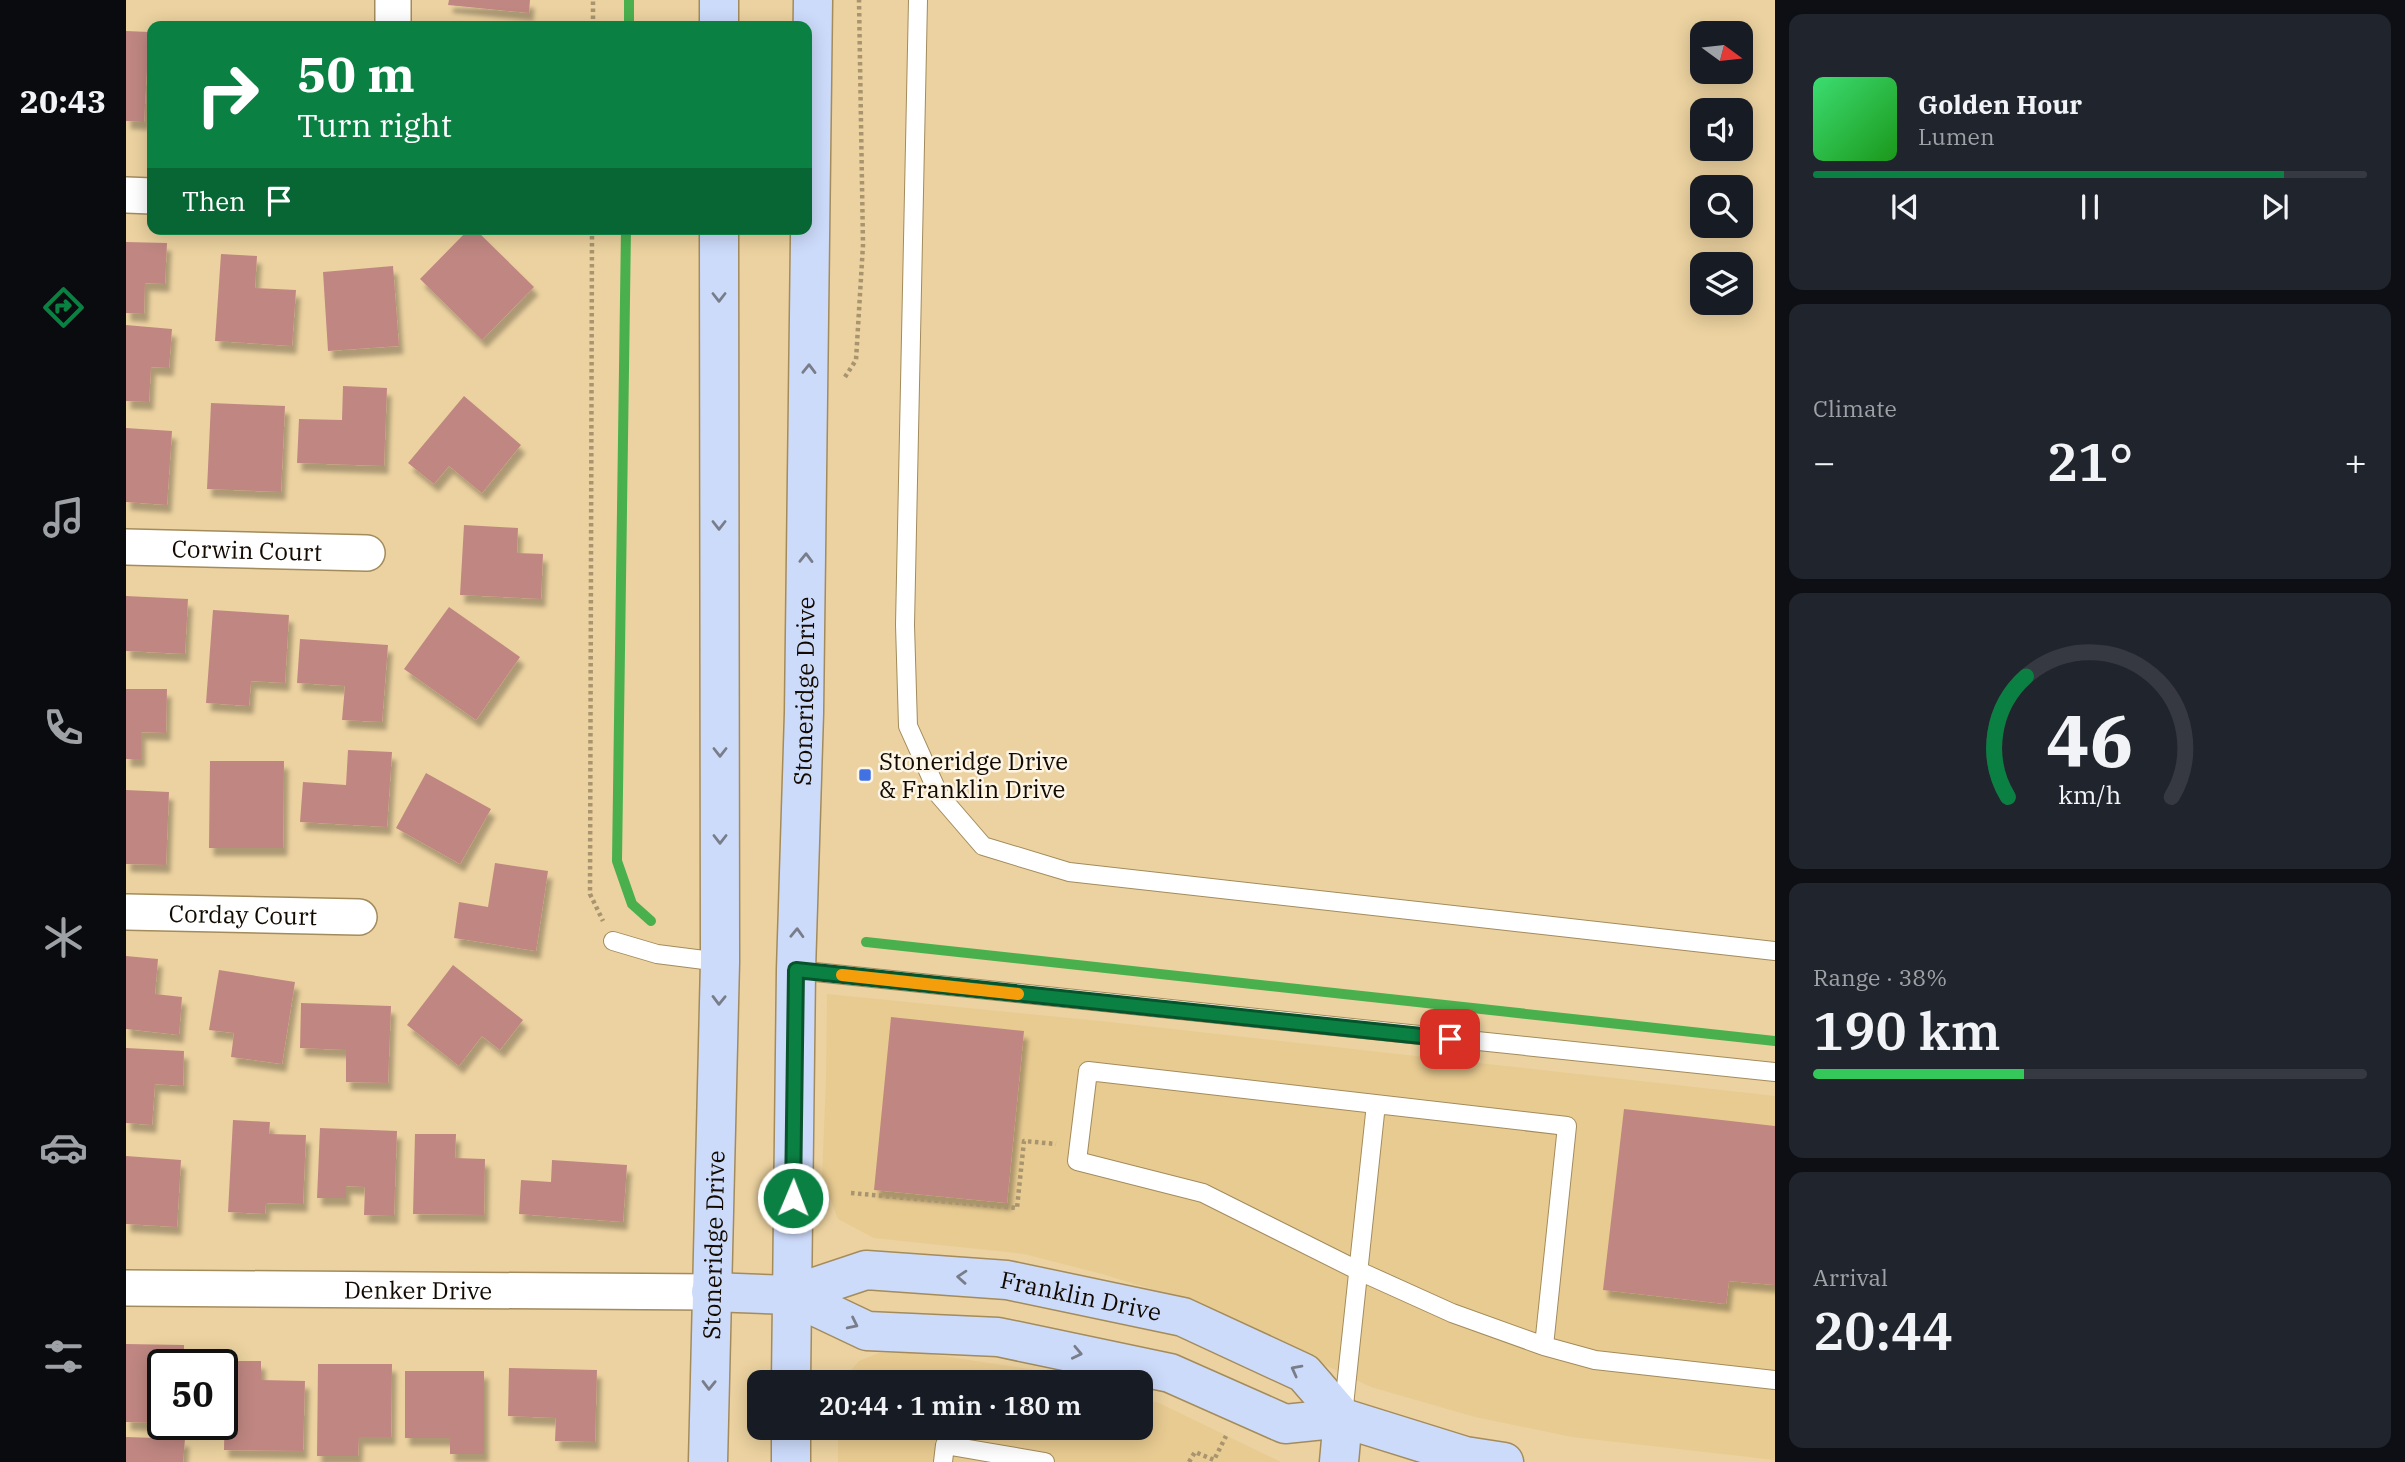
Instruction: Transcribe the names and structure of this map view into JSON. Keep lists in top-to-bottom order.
{
  "streets": {
    "main road": ["Stoneridge Drive", "Franklin Drive"],
    "street": ["Corwin Court", "Corday Court", "Denker Drive"]
  },
  "crossings": [
    ["Stoneridge Drive", "Denker Drive"],
    ["Stoneridge Drive", "Franklin Drive"],
    ["Denker Drive", "Franklin Drive"]
  ],
  "places": {
    "transit": ["Stoneridge Drive & Franklin Drive"]
  },
  "north": "right",
  "page": {
    "tabs": "20:43",
    "turn": ["50 m", "Turn right"],
    "song": ["Golden Hour", "Lumen"],
    "then": "Then",
    "tile": [
      "Climate",
      ["Range · 38%", "190 km"],
      ["Arrival", "20:44"]
    ],
    "heat": ["−", "21°", "+"],
    "limit": "50",
    "trip": "20:44 · 1 min · 180 m",
    "gauge": ["46", "km/h"]
  }
}
